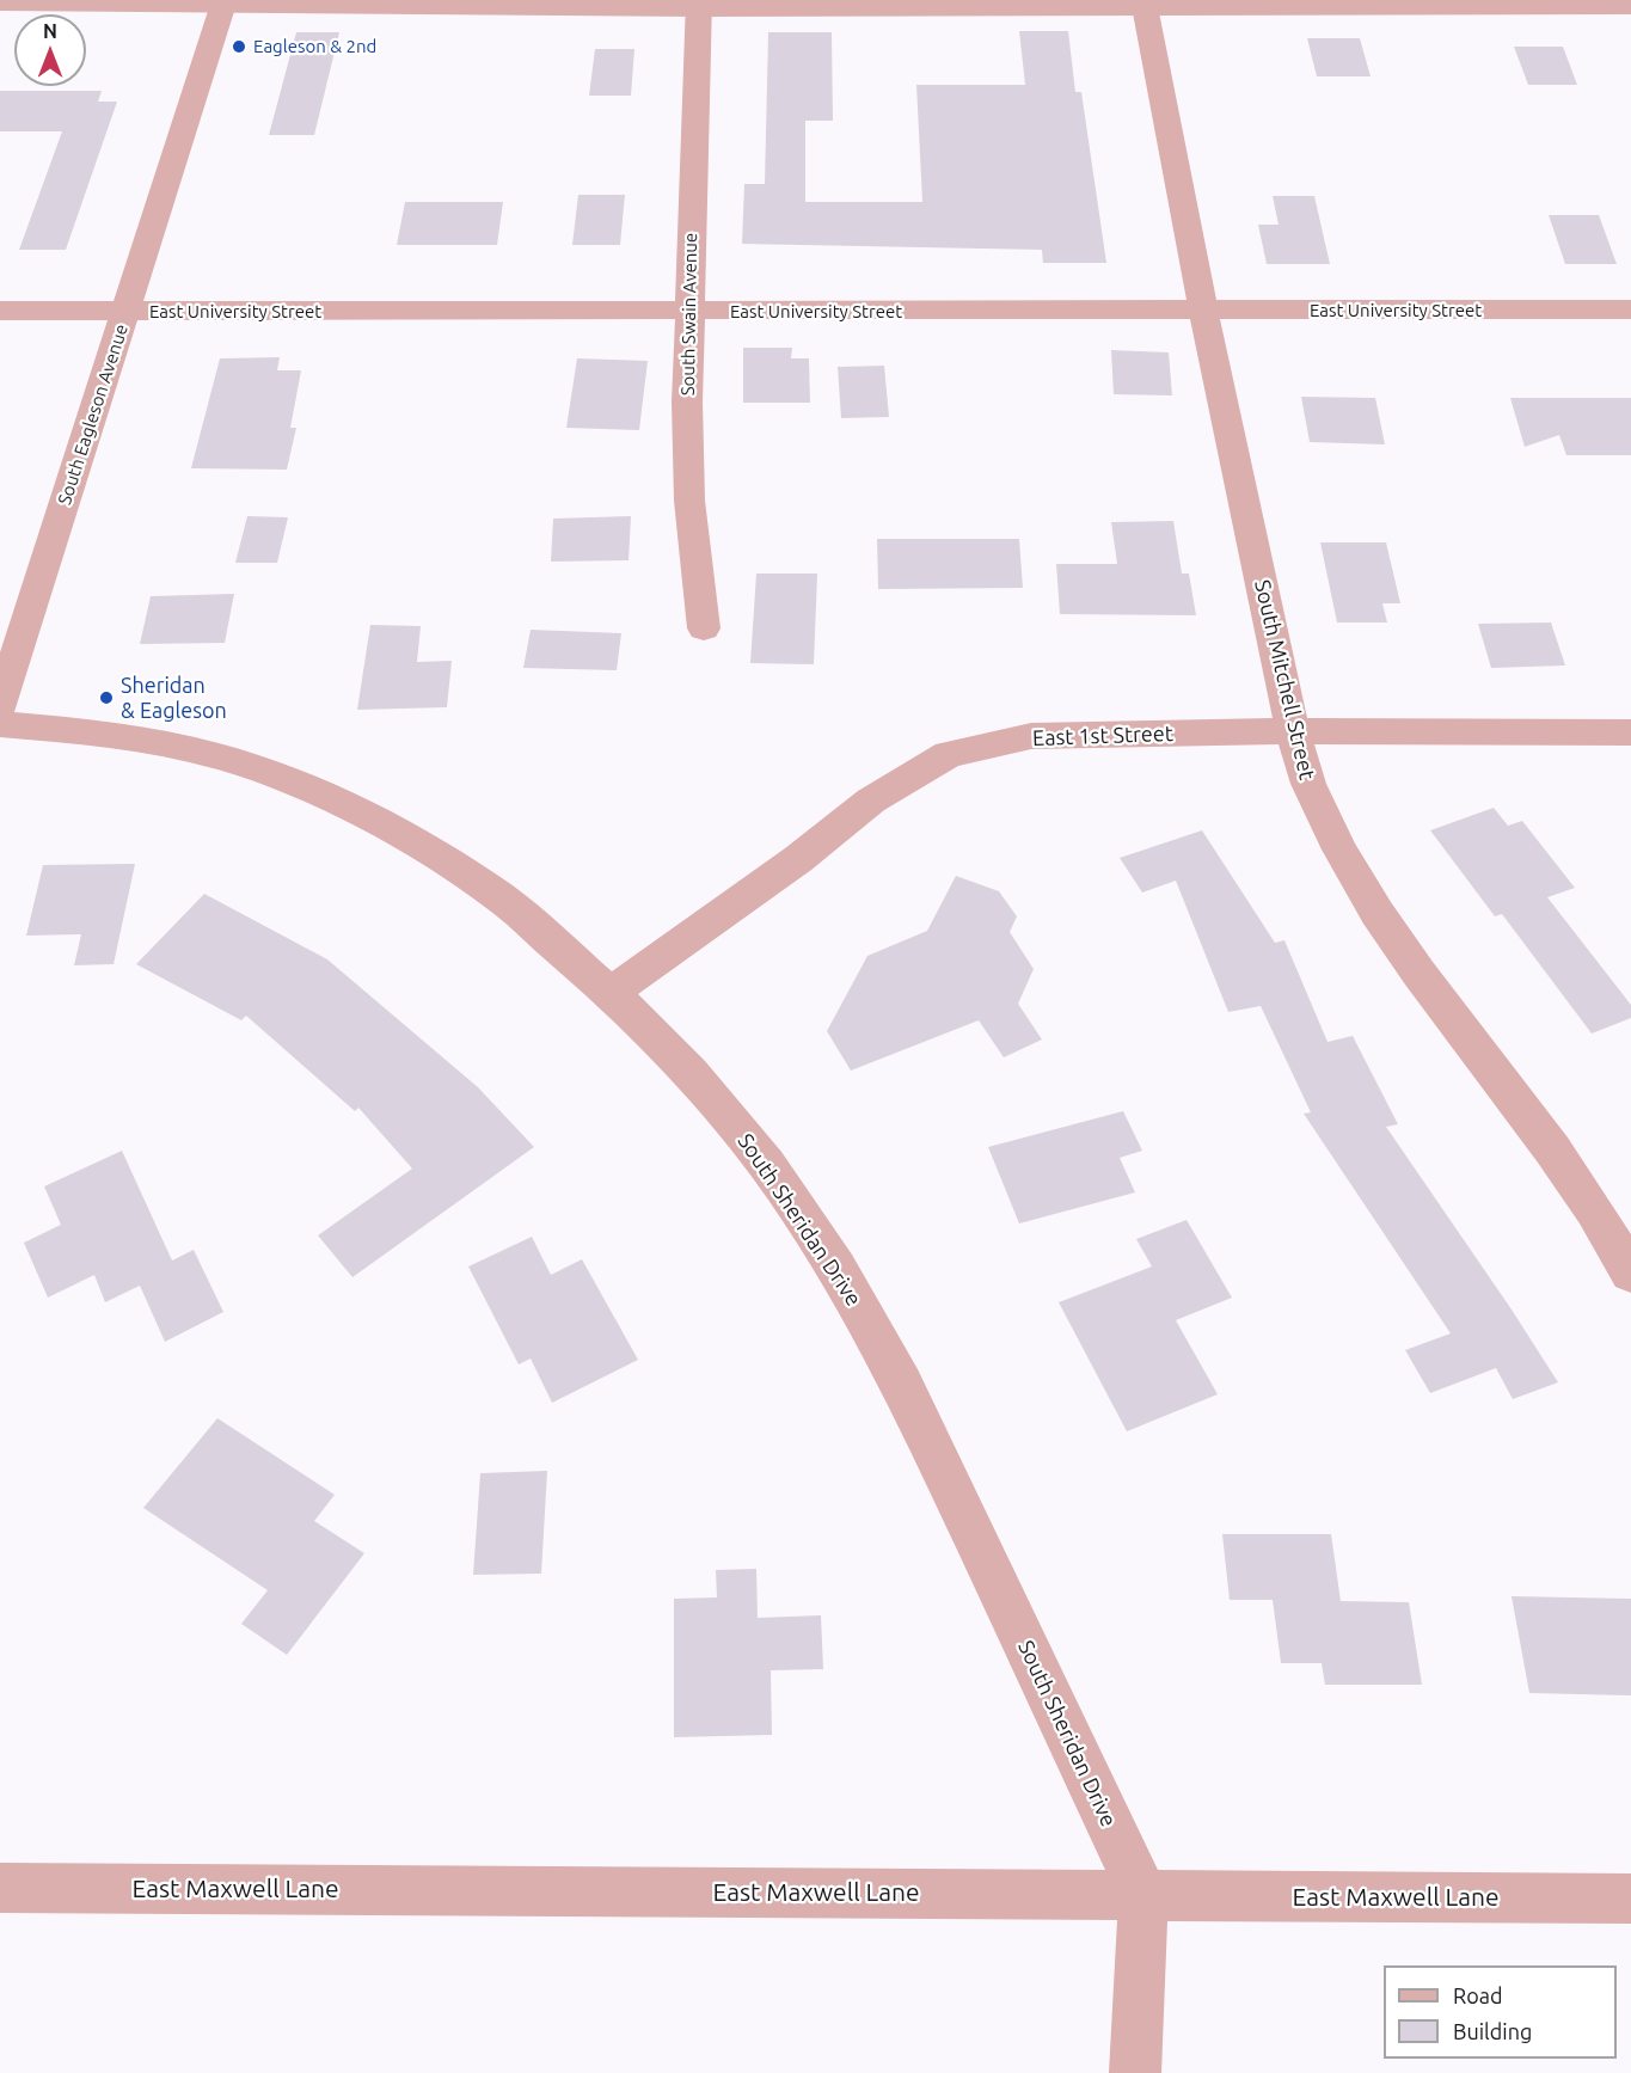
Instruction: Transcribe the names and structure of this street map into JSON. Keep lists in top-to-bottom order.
{
  "streets": {
    "street": [
      "East University Street",
      "South Swain Avenue",
      "South Eagleson Avenue",
      "South Mitchell Street",
      "East 1st Street",
      "South Sheridan Drive",
      "East Maxwell Lane"
    ]
  },
  "crossings": [
    ["East University Street", "South Swain Avenue"],
    ["East University Street", "South Eagleson Avenue"],
    ["East University Street", "South Mitchell Street"],
    ["South Mitchell Street", "East 1st Street"],
    ["East 1st Street", "South Sheridan Drive"],
    ["South Sheridan Drive", "East Maxwell Lane"]
  ],
  "places": ["Eagleson & 2nd", "Sheridan & Eagleson"],
  "legend": ["Road", "Building"],
  "north": "top"
}
